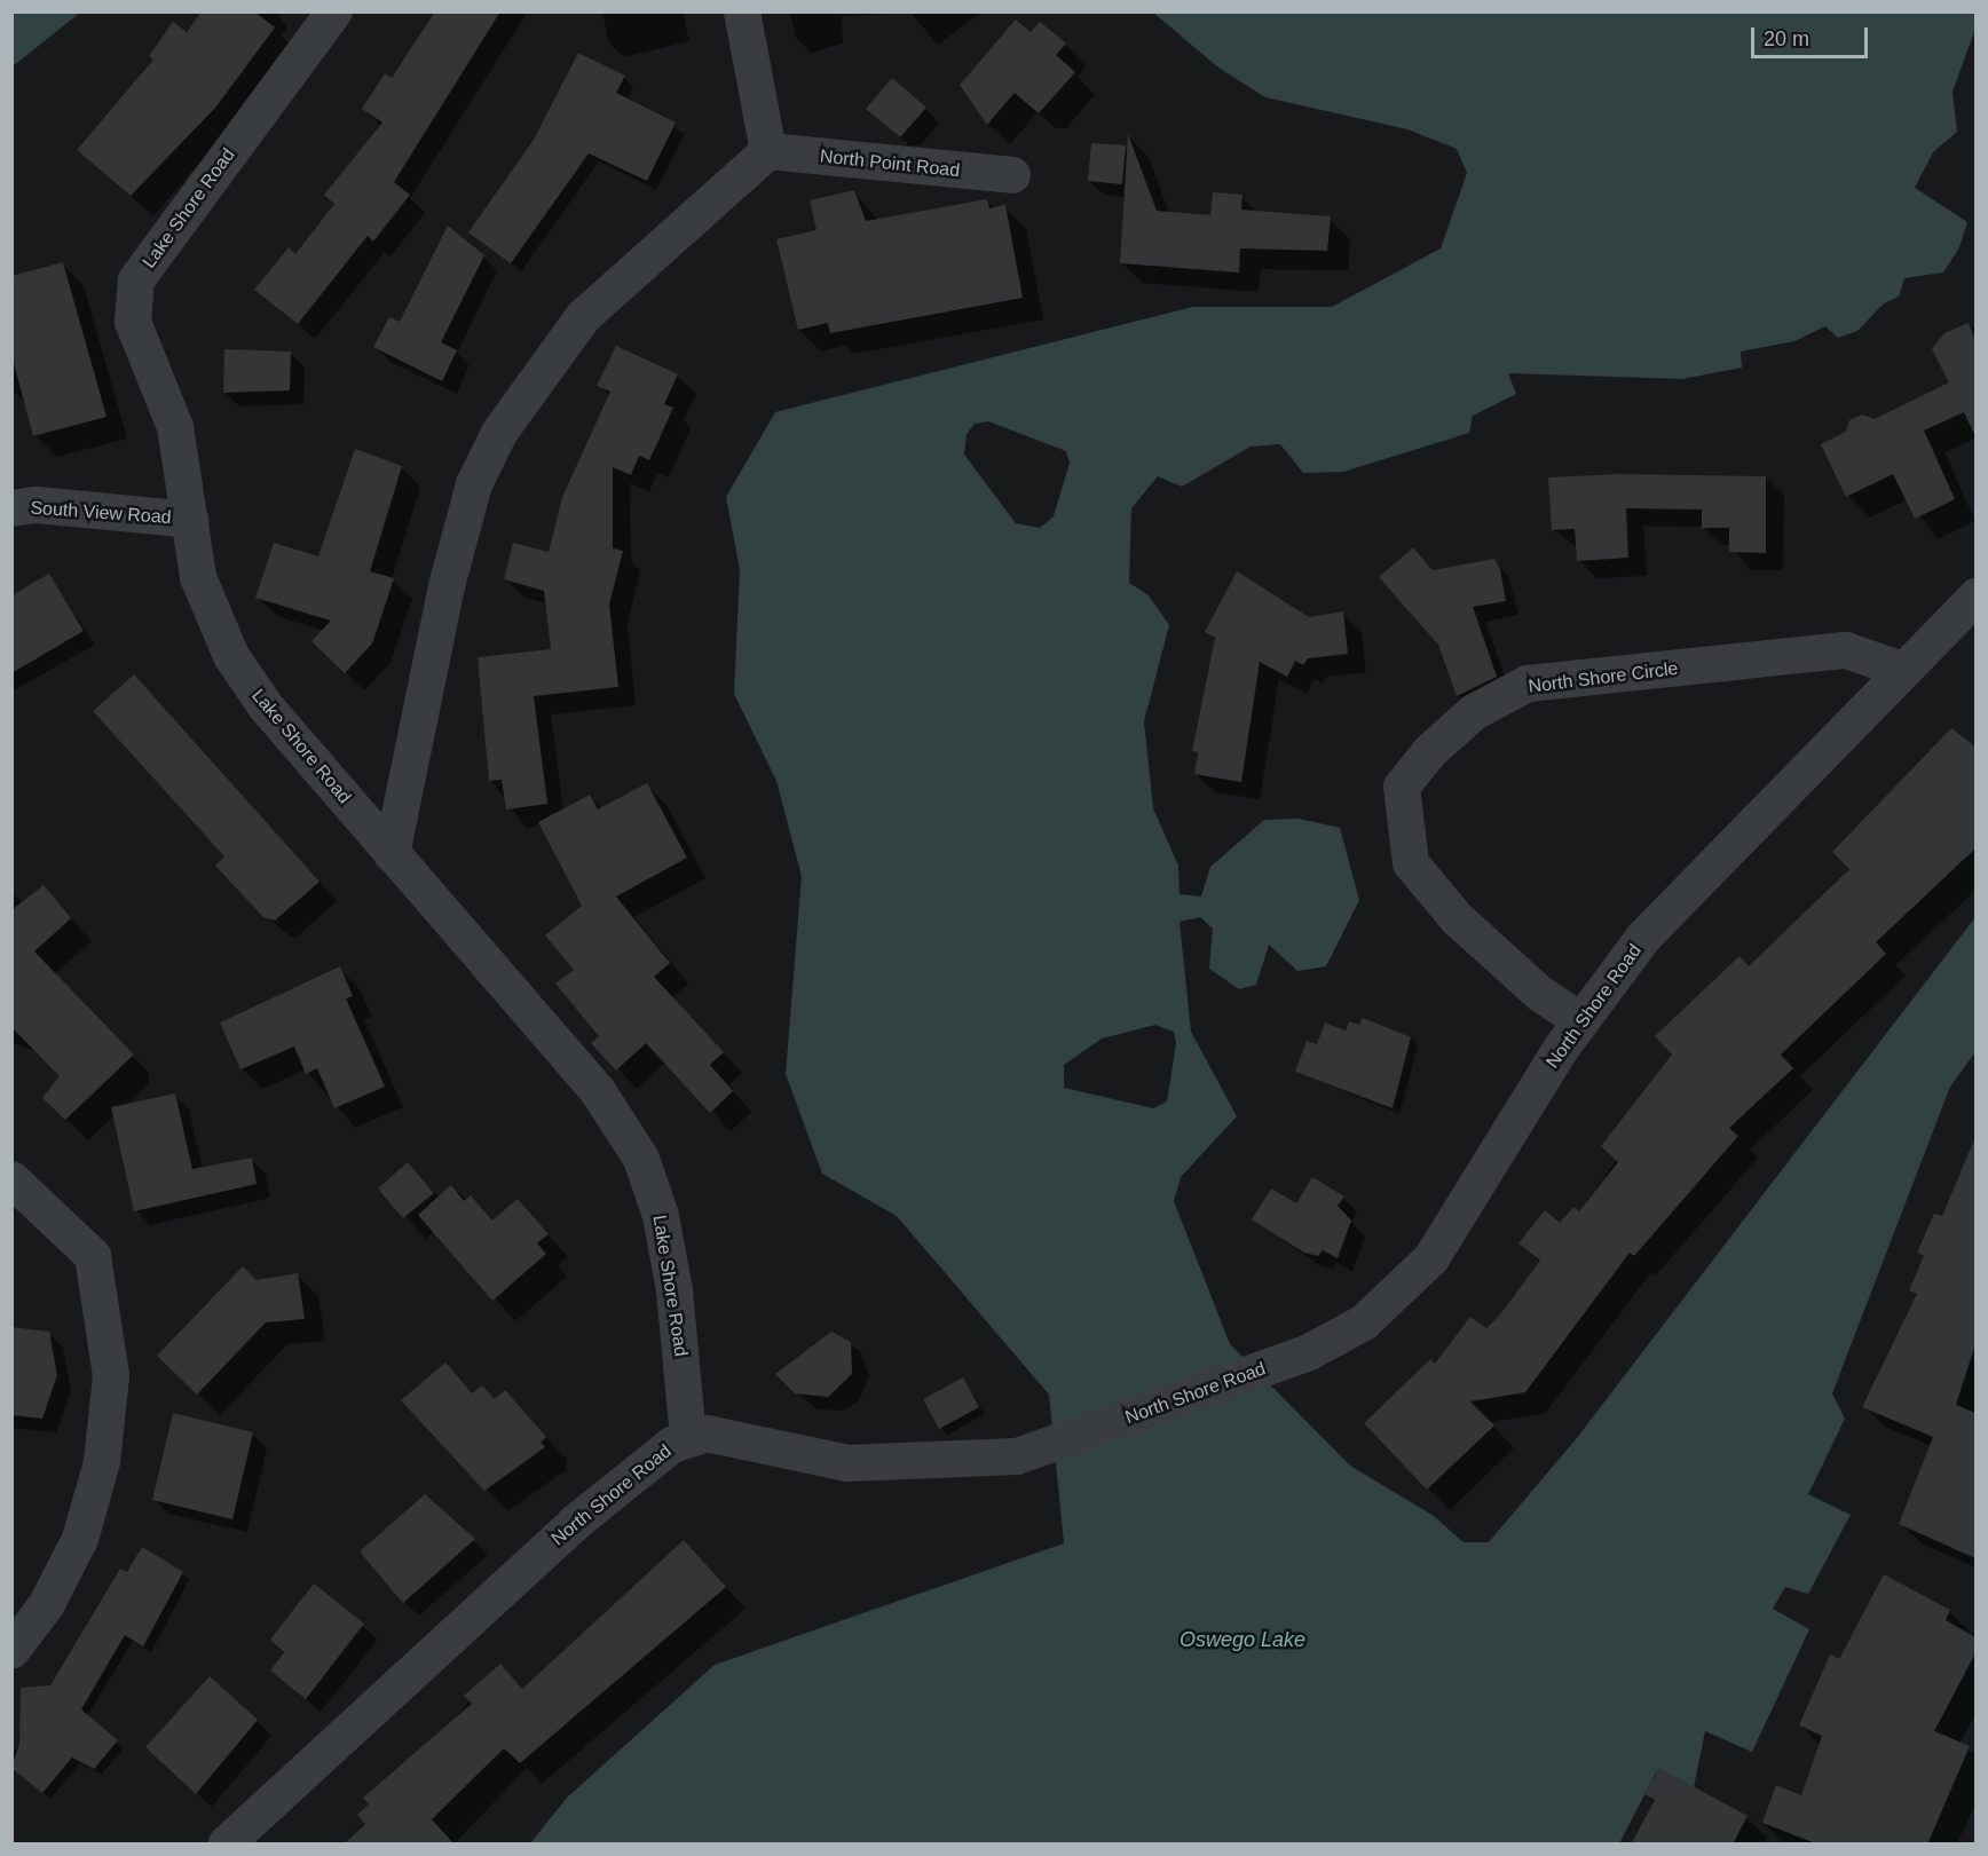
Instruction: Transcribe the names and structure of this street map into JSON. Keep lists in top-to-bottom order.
{
  "streets": {
    "street": [
      "North Point Road",
      "Lake Shore Road",
      "South View Road",
      "North Shore Circle",
      "North Shore Road"
    ]
  },
  "crossings": [
    ["Lake Shore Road", "South View Road"],
    ["Lake Shore Road", "North Shore Road"],
    ["North Shore Circle", "North Shore Road"]
  ],
  "water": ["Oswego Lake"],
  "scale_bar": "20 m"
}
